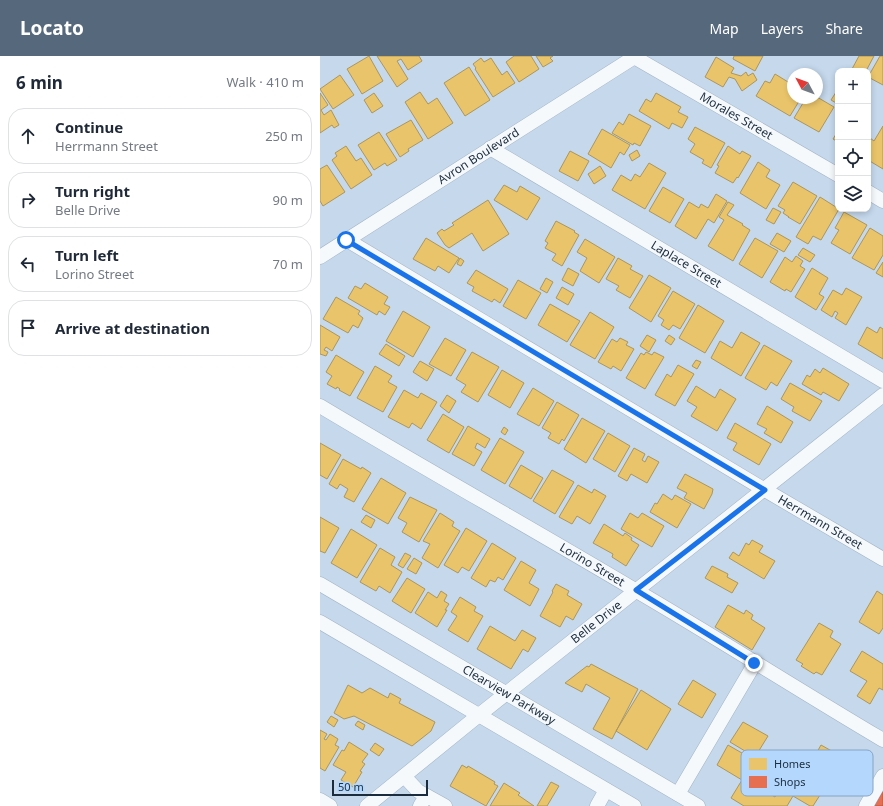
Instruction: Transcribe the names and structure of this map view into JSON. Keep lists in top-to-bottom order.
{
  "streets": {
    "street": [
      "Morales Street",
      "Avron Boulevard",
      "Laplace Street",
      "Herrmann Street",
      "Lorino Street",
      "Belle Drive",
      "Clearview Parkway"
    ]
  },
  "crossings": [
    ["Morales Street", "Avron Boulevard"],
    ["Avron Boulevard", "Laplace Street"],
    ["Avron Boulevard", "Herrmann Street"],
    ["Herrmann Street", "Belle Drive"],
    ["Lorino Street", "Belle Drive"],
    ["Belle Drive", "Clearview Parkway"]
  ],
  "legend": ["Homes", "Shops"],
  "scale_bar": "50 m",
  "north": "top left",
  "page": {
    "header": "Locato",
    "nav": ["Map", "Layers", "Share"],
    "heading": ["6 min", "Walk · 410 m"],
    "map_buttons": ["+", "−"],
    "list": [
      ["Continue", "Herrmann Street", "250 m"],
      ["Turn right", "Belle Drive", "90 m"],
      ["Turn left", "Lorino Street", "70 m"],
      "Arrive at destination"
    ],
    "scale": "50 m"
  }
}
